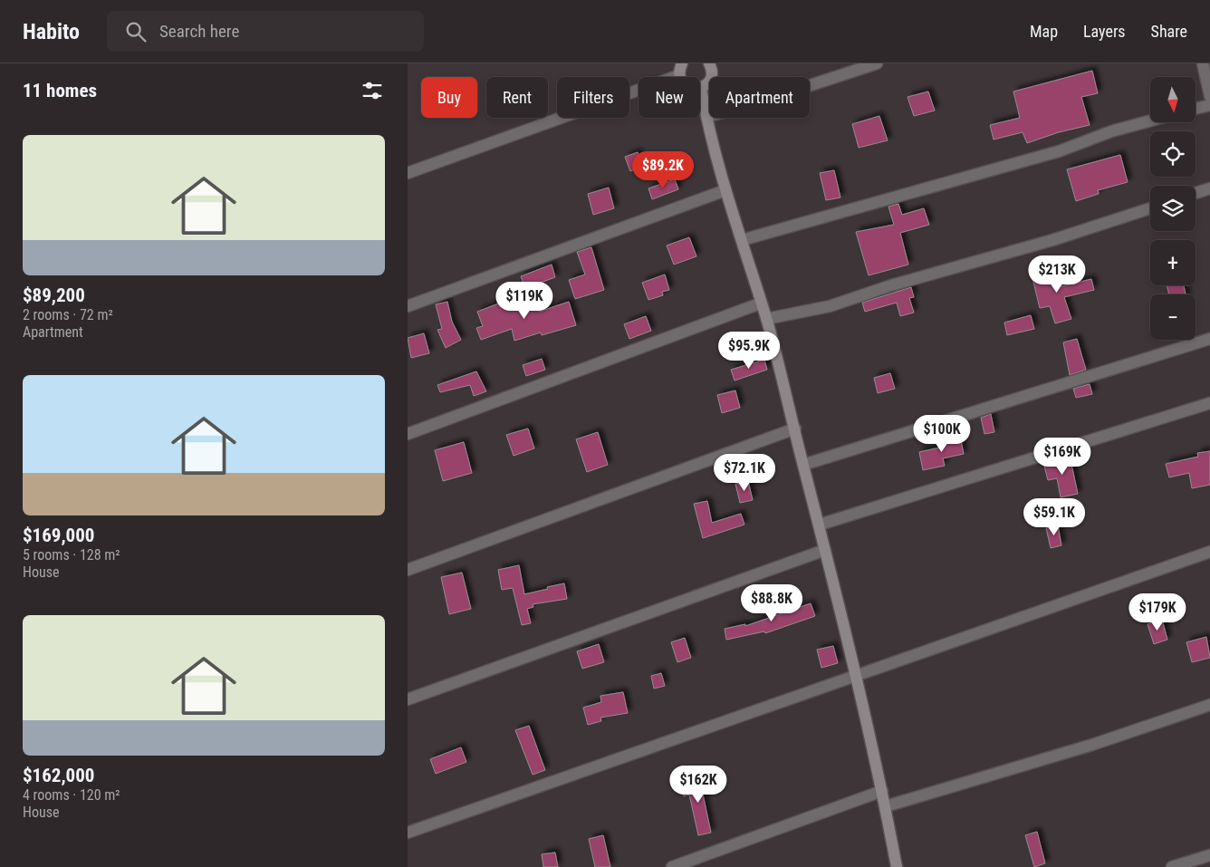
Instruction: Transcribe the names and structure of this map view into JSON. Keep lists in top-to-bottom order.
{
  "north": "bottom",
  "page": {
    "header": "Habito",
    "search": "Search here",
    "nav": ["Map", "Layers", "Share"],
    "heading": "11 homes",
    "map_buttons": ["+", "−"],
    "chip": [
      "Buy",
      "Rent",
      "Filters",
      "New",
      "Apartment"
    ],
    "list": [
      {
        "name": "$89,200",
        "note": "2 rooms · 72 m² · Apartment"
      },
      {
        "name": "$169,000",
        "note": "5 rooms · 128 m² · House"
      },
      {
        "name": "$162,000",
        "note": "4 rooms · 120 m² · House"
      }
    ],
    "price": [
      "$89.2K",
      "$213K",
      "$119K",
      "$95.9K",
      "$100K",
      "$169K",
      "$72.1K",
      "$59.1K",
      "$88.8K",
      "$179K",
      "$162K"
    ]
  }
}
